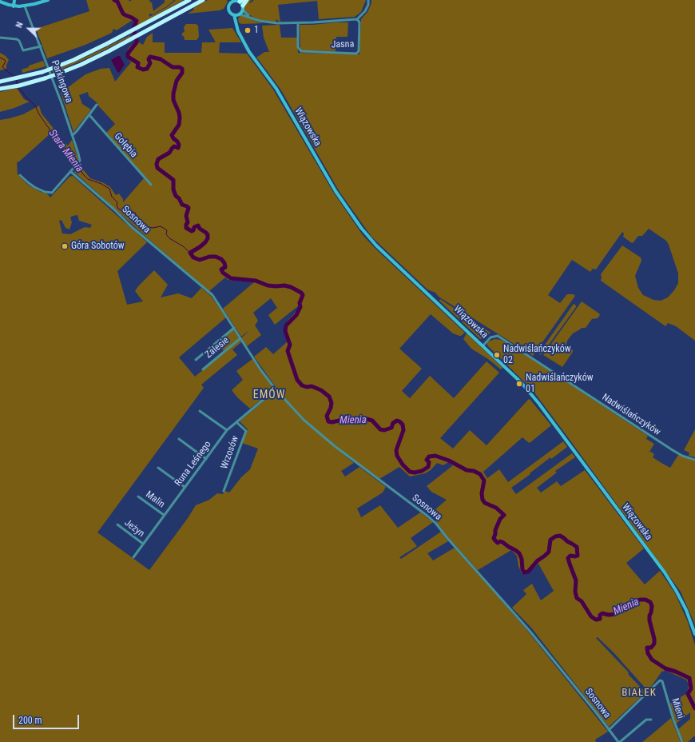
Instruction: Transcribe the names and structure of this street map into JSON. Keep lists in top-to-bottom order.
{
  "streets": {
    "main road": ["Wiązowska"],
    "street": [
      "Jasna",
      "Parkingowa",
      "Gołębia",
      "Sosnowa",
      "Zalesie",
      "Nadwiślańczyków",
      "Wrzosów",
      "Runa Leśnego",
      "Malin",
      "Jeżyn",
      "Mieni"
    ]
  },
  "crossings": [
    ["Parkingowa", "Sosnowa"],
    ["Wiązowska", "Nadwiślańczyków"],
    ["Sosnowa", "Zalesie"],
    ["Sosnowa", "Runa Leśnego"],
    ["Sosnowa", "Mieni"],
    ["Wrzosów", "Runa Leśnego"],
    ["Runa Leśnego", "Malin"],
    ["Runa Leśnego", "Jeżyn"]
  ],
  "districts": ["EMÓW", "BIAŁEK"],
  "water": ["Stara Mienia", "Mienia"],
  "places": [
    "1",
    "Góra Sobotów",
    "Nadwiślańczyków 02",
    "Nadwiślańczyków 01"
  ],
  "scale_bar": "200 m",
  "north": "left"
}
